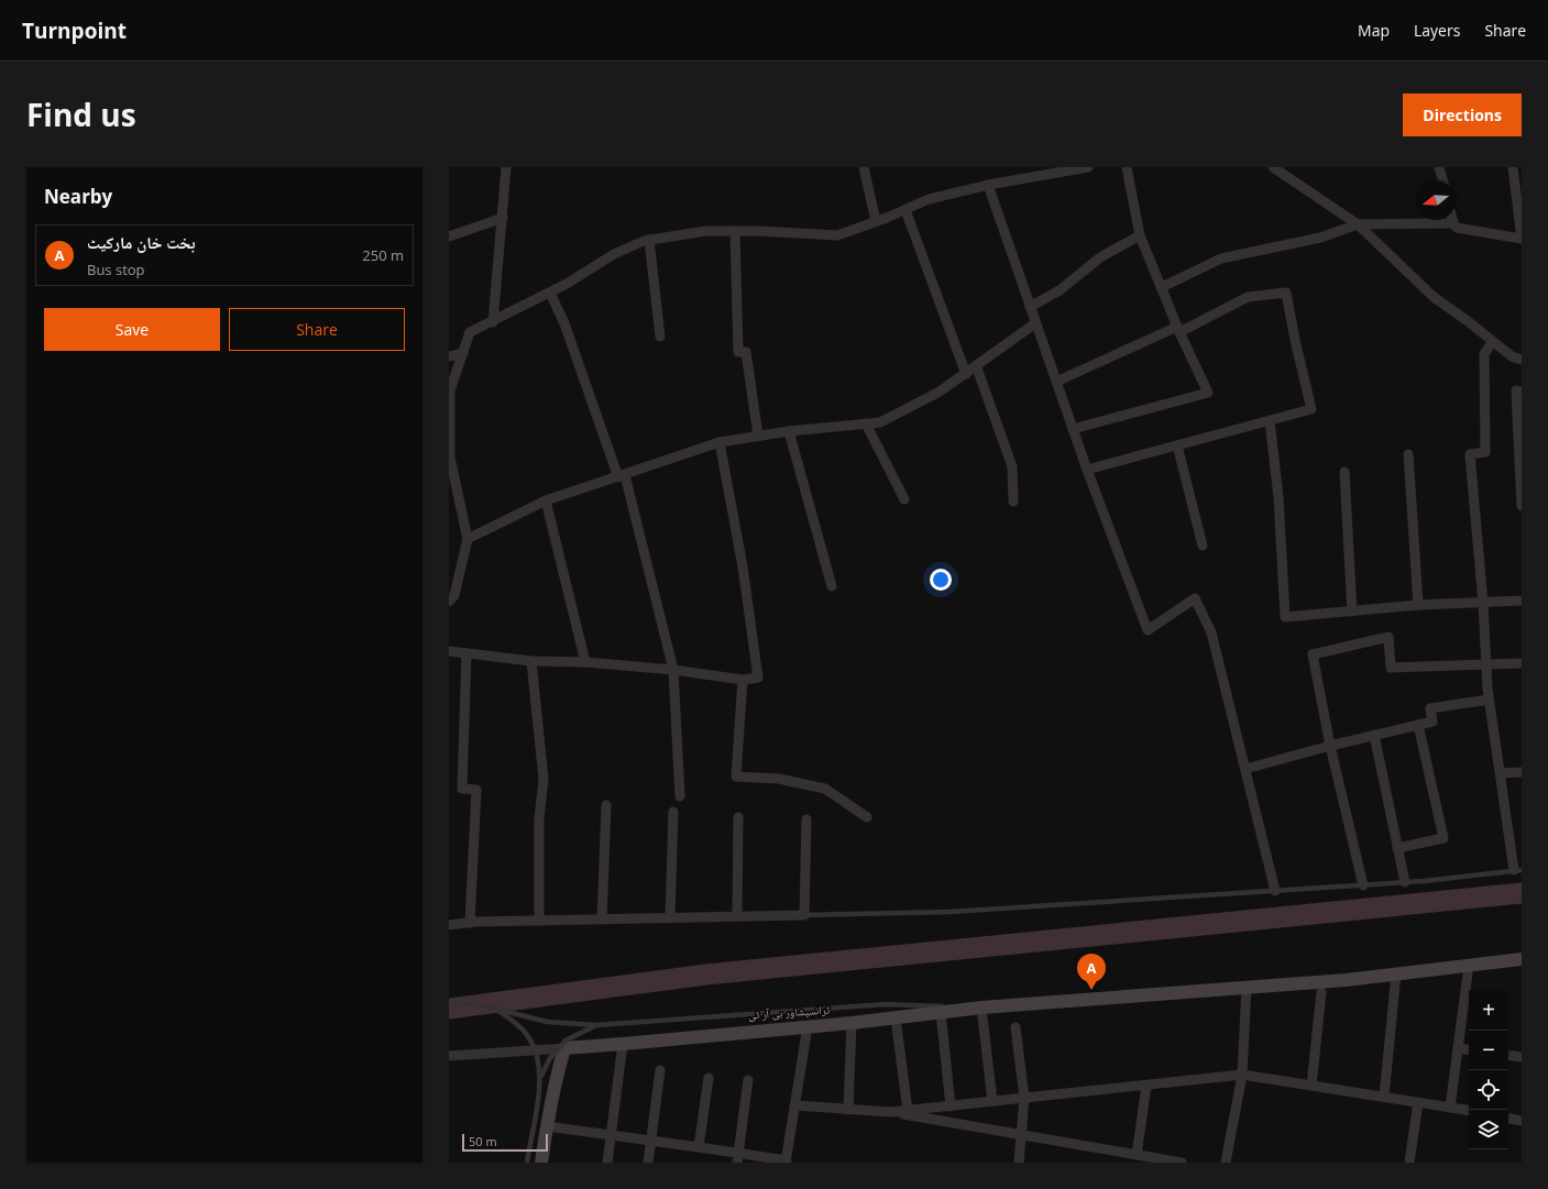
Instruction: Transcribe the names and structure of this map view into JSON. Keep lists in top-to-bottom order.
{
  "streets": {
    "lane": ["ٹرانسپشاور بی آر ٹی"]
  },
  "scale_bar": "50 m",
  "north": "left",
  "page": {
    "header": "Turnpoint",
    "nav": ["Map", "Layers", "Share"],
    "title": "Find us",
    "buttons": [
      "Directions",
      ["Save", "Share"]
    ],
    "heading": "Nearby",
    "list": [
      {
        "mark": "A",
        "name": "بخت خان مارکیٹ",
        "note": "Bus stop",
        "value": "250 m"
      }
    ],
    "pins": "A",
    "map_buttons": ["+", "−"],
    "scale": "50 m"
  }
}
